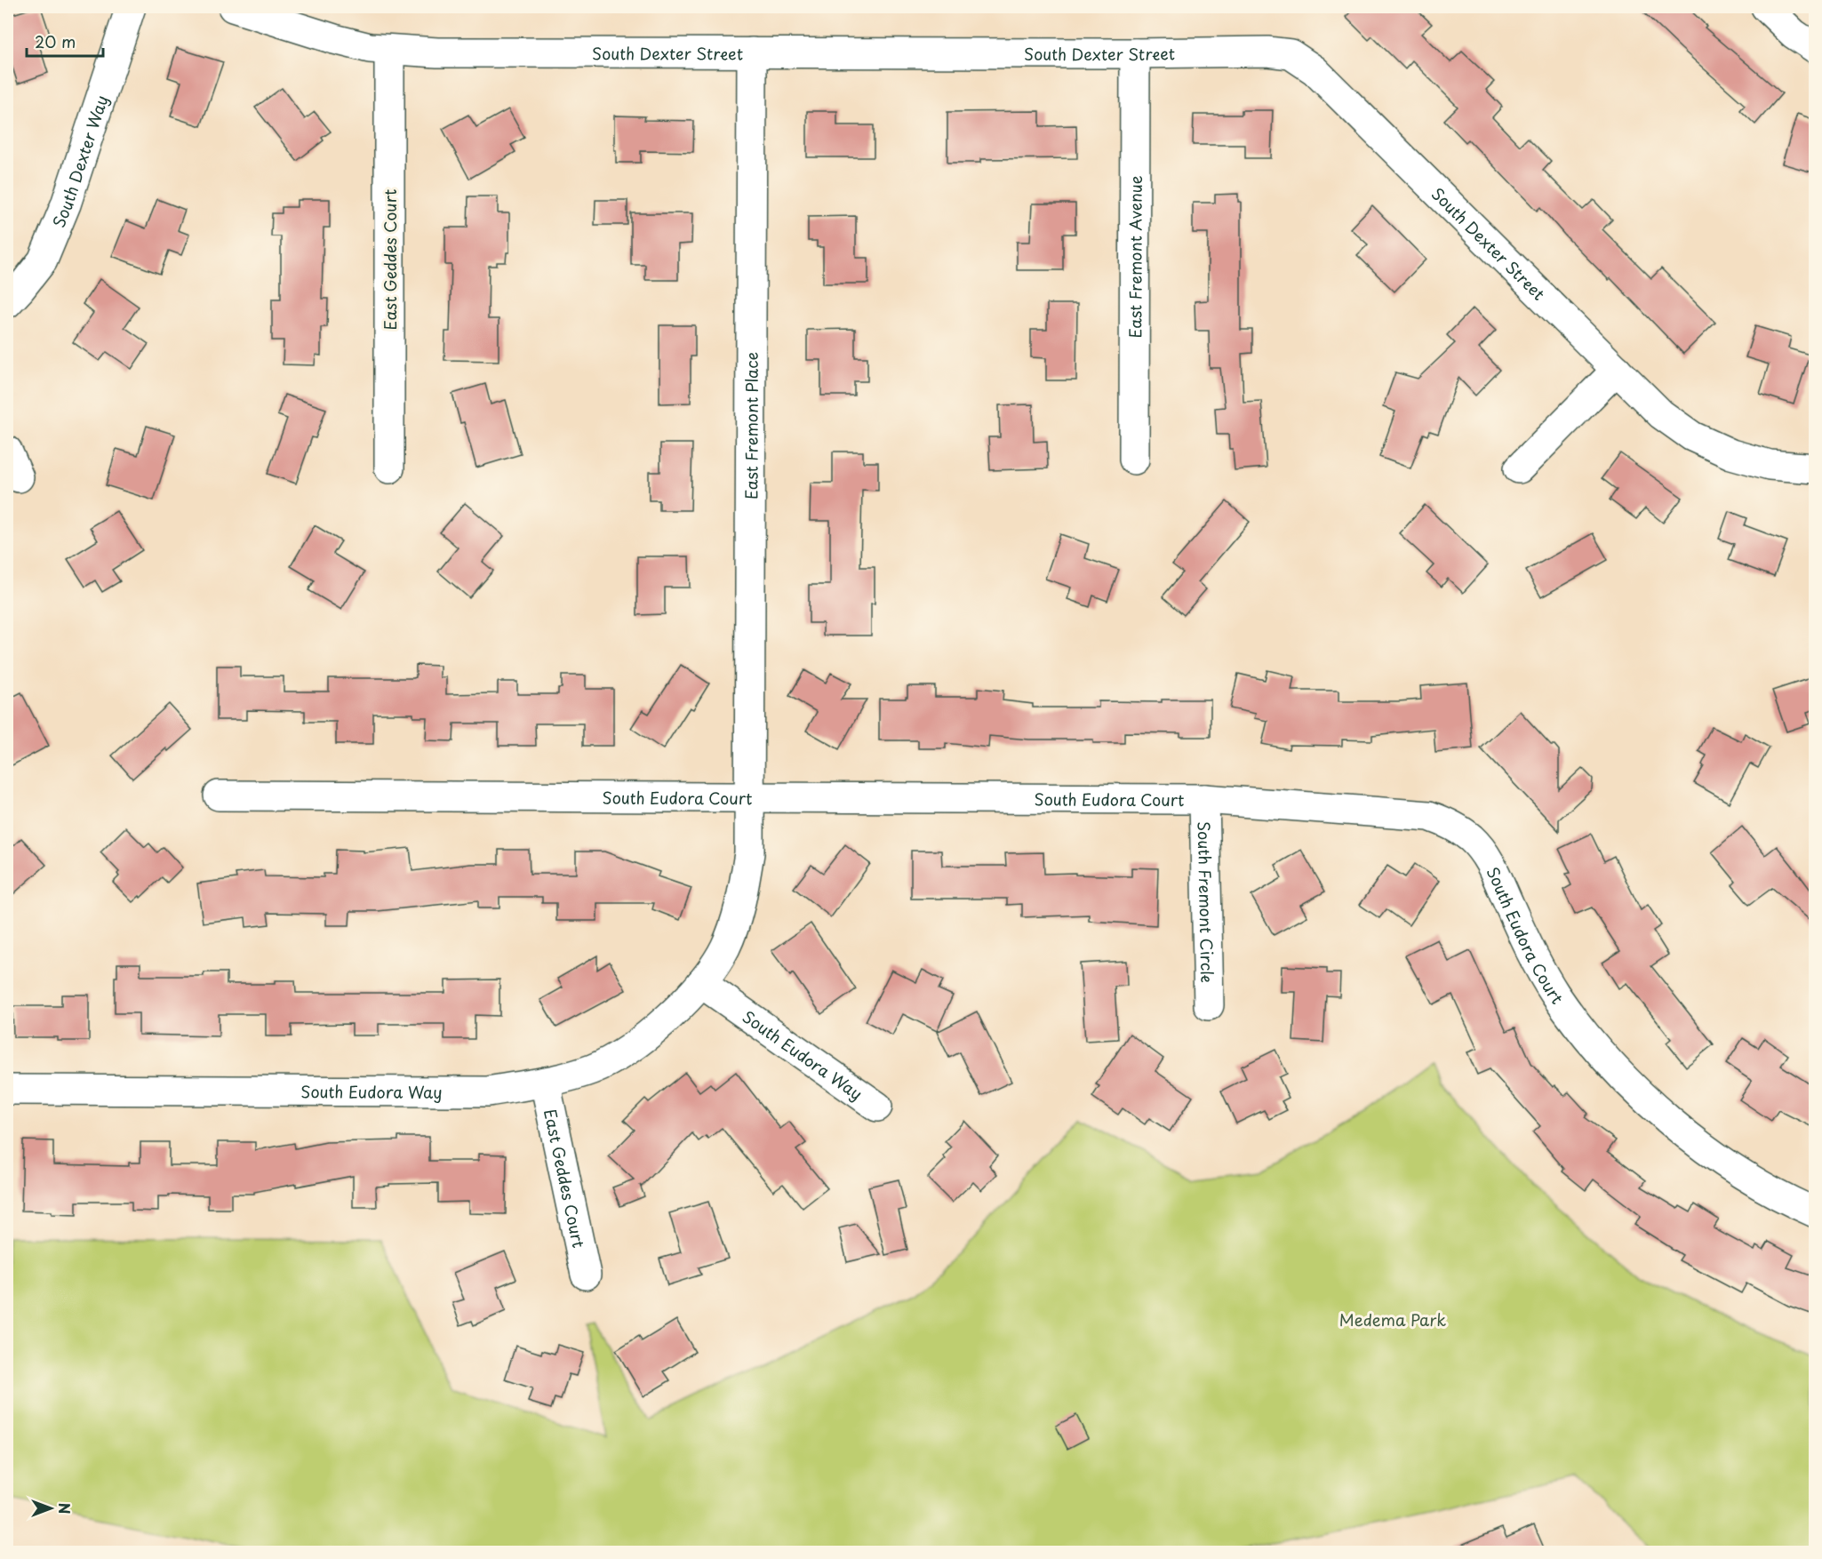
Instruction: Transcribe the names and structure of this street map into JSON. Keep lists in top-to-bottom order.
{
  "streets": {
    "street": [
      "South Dexter Street",
      "South Dexter Way",
      "East Fremont Avenue",
      "East Geddes Court",
      "East Fremont Place",
      "South Eudora Court",
      "South Fremont Circle",
      "South Eudora Way"
    ]
  },
  "crossings": [
    ["South Dexter Street", "East Fremont Avenue"],
    ["South Dexter Street", "East Geddes Court"],
    ["South Dexter Street", "East Fremont Place"],
    ["East Geddes Court", "South Eudora Way"],
    ["East Fremont Place", "South Eudora Court"],
    ["East Fremont Place", "South Eudora Way"],
    ["South Eudora Court", "South Fremont Circle"],
    ["South Eudora Court", "South Eudora Way"]
  ],
  "parks": ["Medema Park"],
  "scale_bar": "20 m",
  "north": "right"
}
